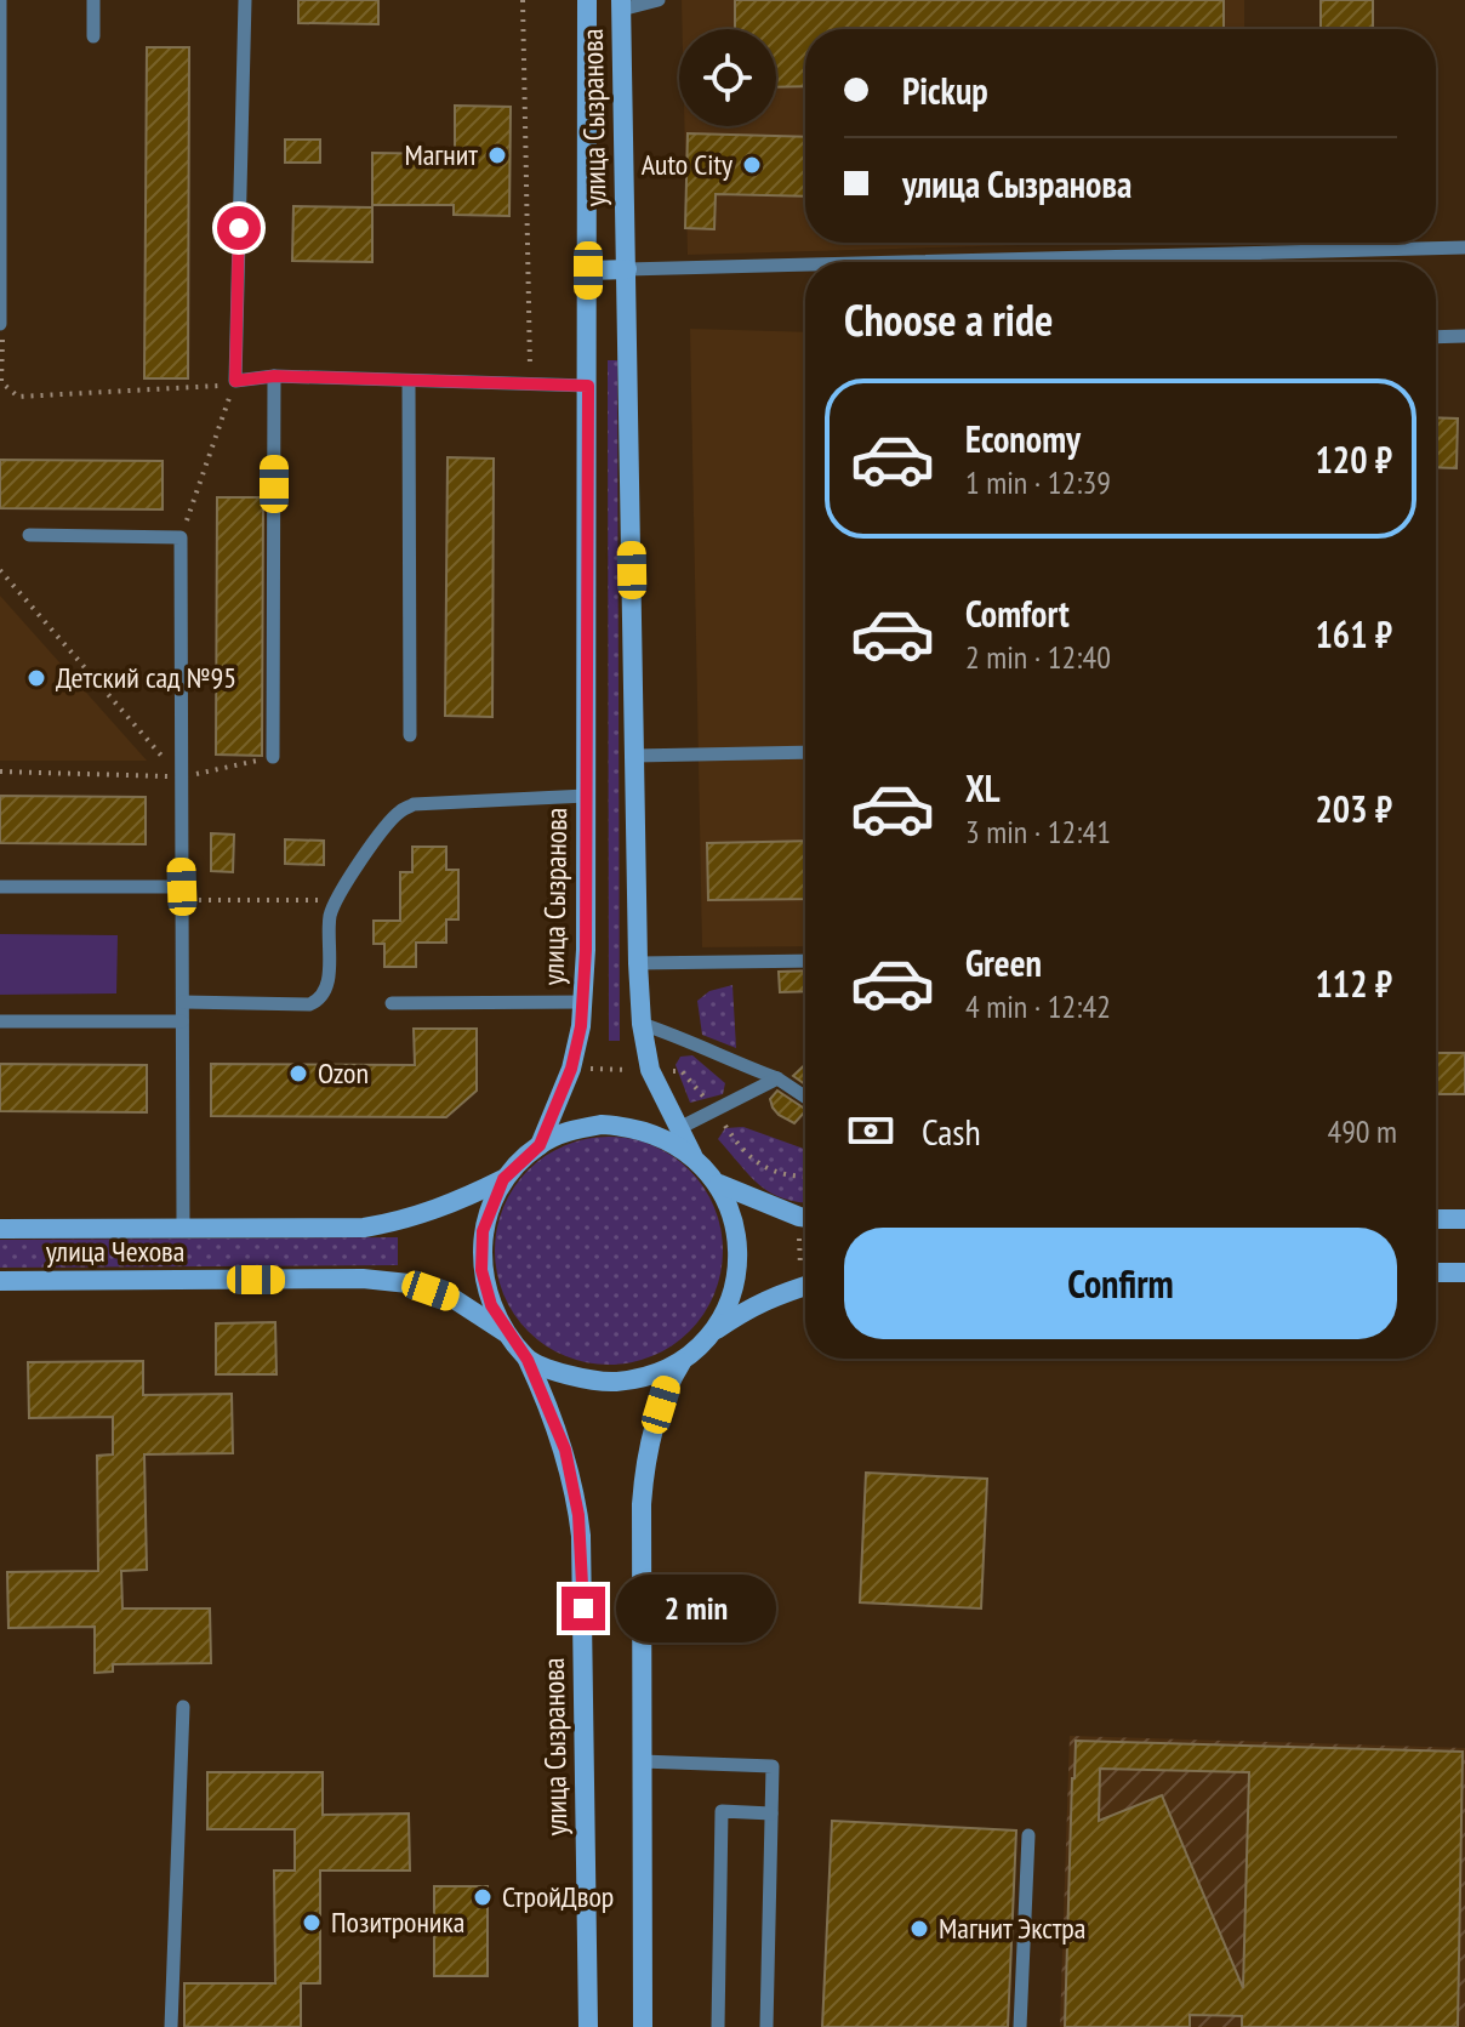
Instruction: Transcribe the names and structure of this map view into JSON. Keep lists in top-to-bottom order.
{
  "streets": {
    "main road": ["улица Сызранова", "улица Чехова"]
  },
  "crossings": [
    ["улица Сызранова", "улица Чехова"]
  ],
  "places": [
    "Магнит",
    "Auto City",
    "Детский сад №95",
    "Ozon",
    "СтройДвор",
    "Позитроника",
    "Магнит Экстра"
  ],
  "page": {
    "banner": ["Pickup", "улица Сызранова"],
    "heading": "Choose a ride",
    "list": [
      {
        "name": "Economy",
        "note": "1 min · 12:39",
        "value": "120 ₽"
      },
      {
        "name": "Comfort",
        "note": "2 min · 12:40",
        "value": "161 ₽"
      },
      {
        "name": "XL",
        "note": "3 min · 12:41",
        "value": "203 ₽"
      },
      {
        "name": "Green",
        "note": "4 min · 12:42",
        "value": "112 ₽"
      }
    ],
    "pay": ["Cash", "490 m"],
    "buttons": "Confirm",
    "bubble": "2 min"
  }
}
